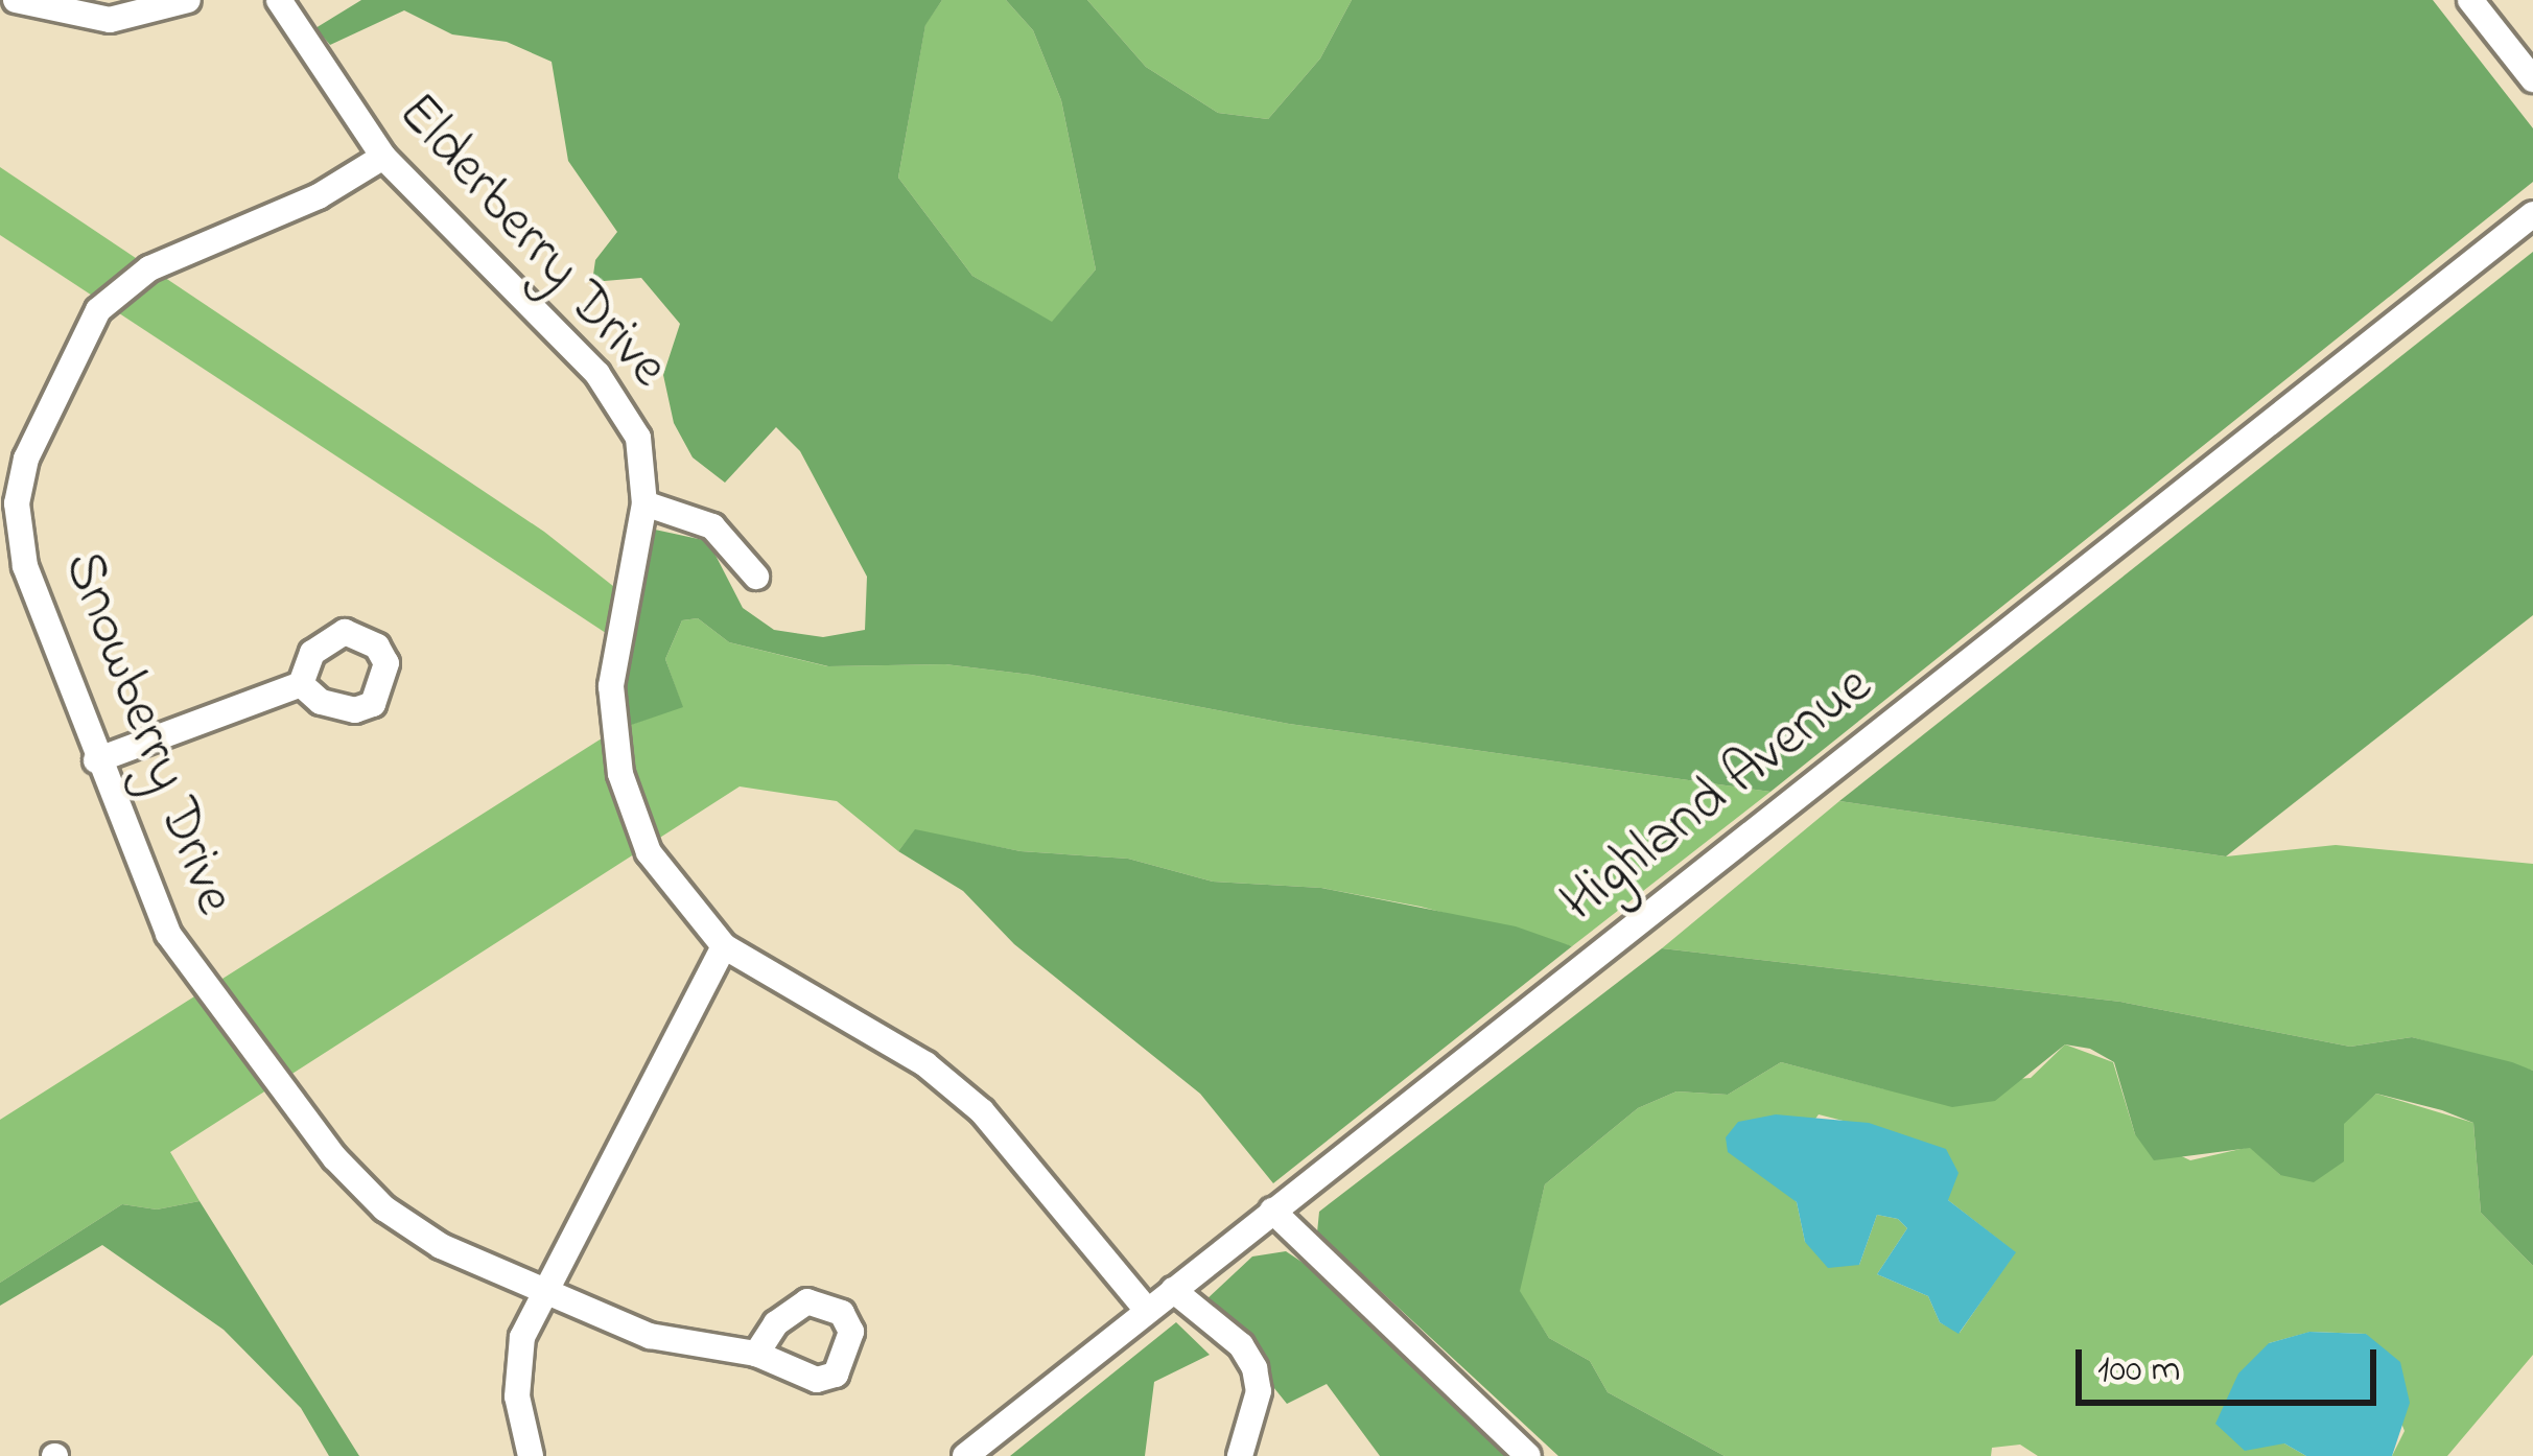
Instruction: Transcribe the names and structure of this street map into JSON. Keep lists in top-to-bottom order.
{
  "streets": {
    "street": ["Elderberry Drive", "Snowberry Drive", "Highland Avenue"]
  },
  "crossings": [
    ["Elderberry Drive", "Snowberry Drive"],
    ["Elderberry Drive", "Highland Avenue"]
  ],
  "scale_bar": "100 m"
}
